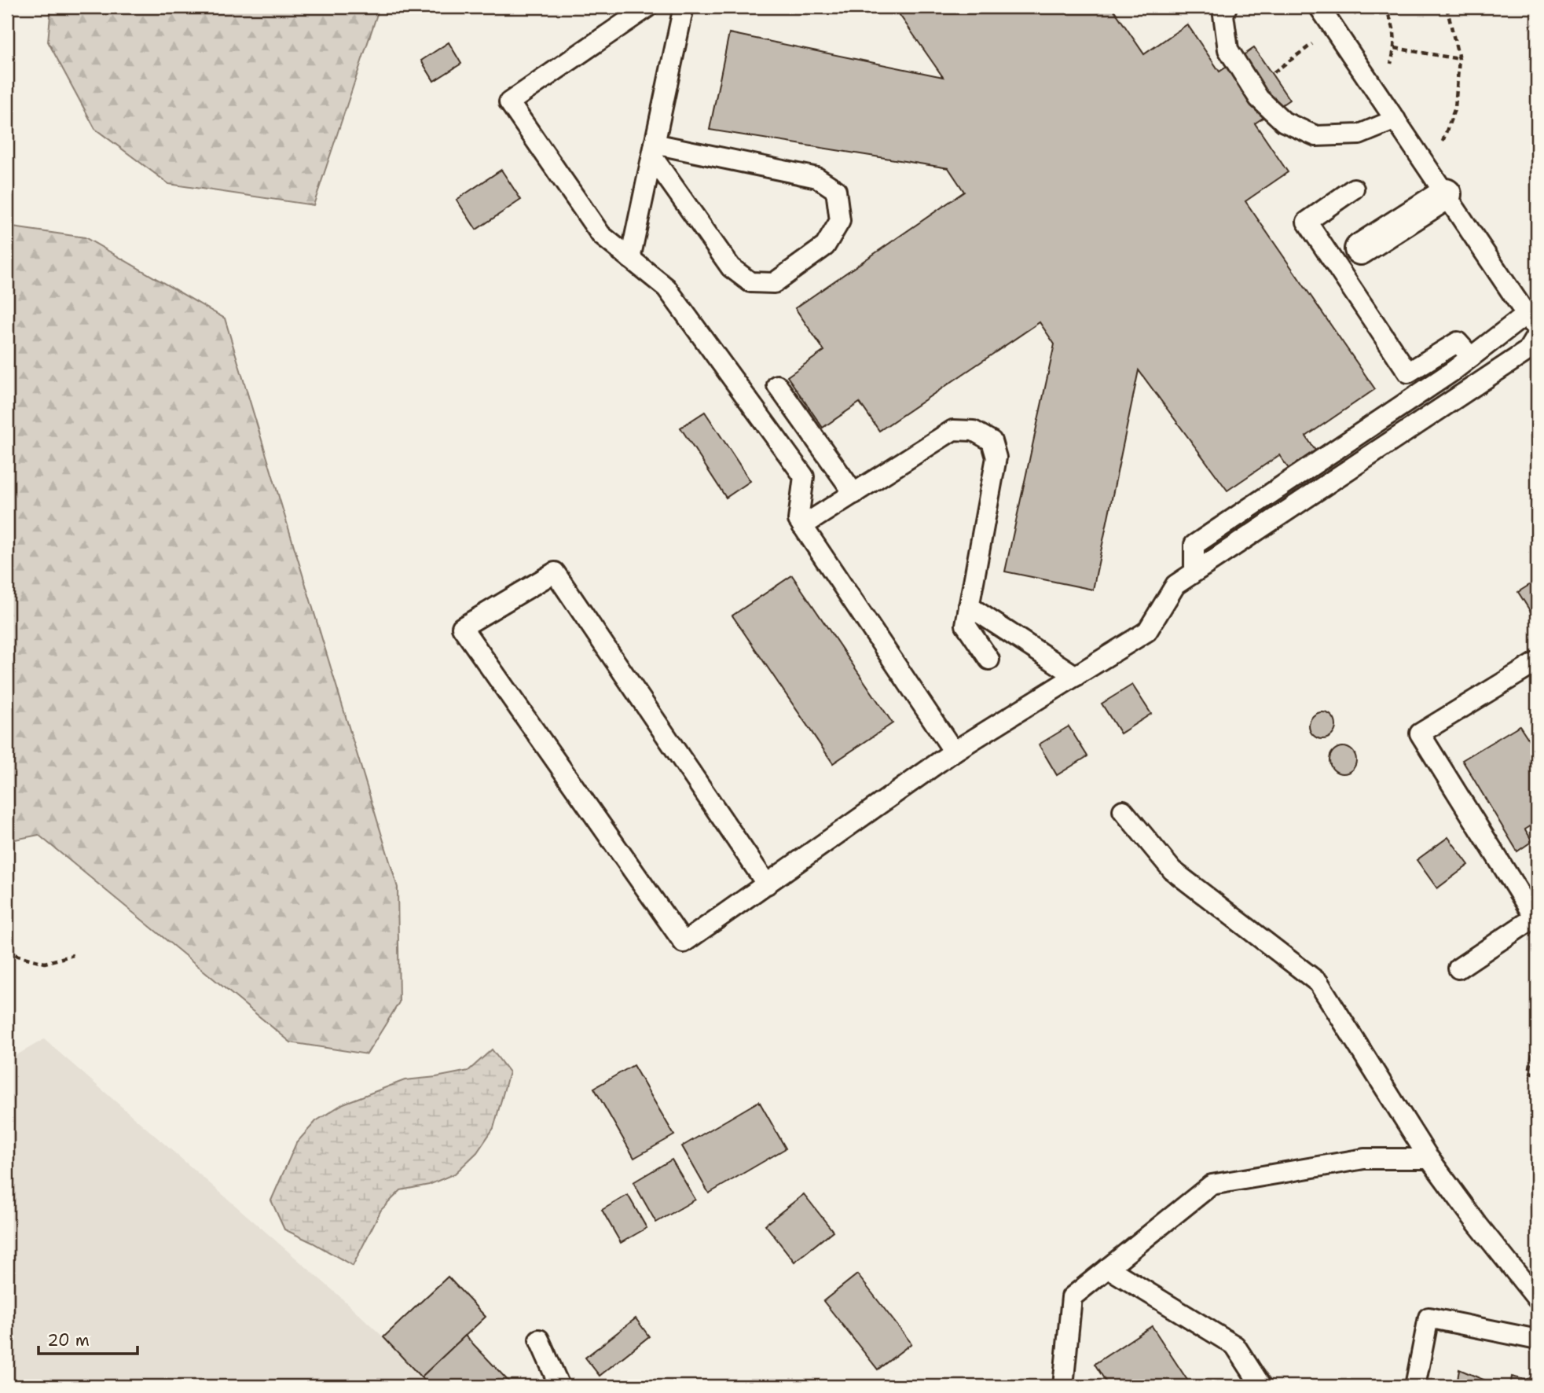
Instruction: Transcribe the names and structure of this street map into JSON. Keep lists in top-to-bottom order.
{
  "scale_bar": "20 m"
}
